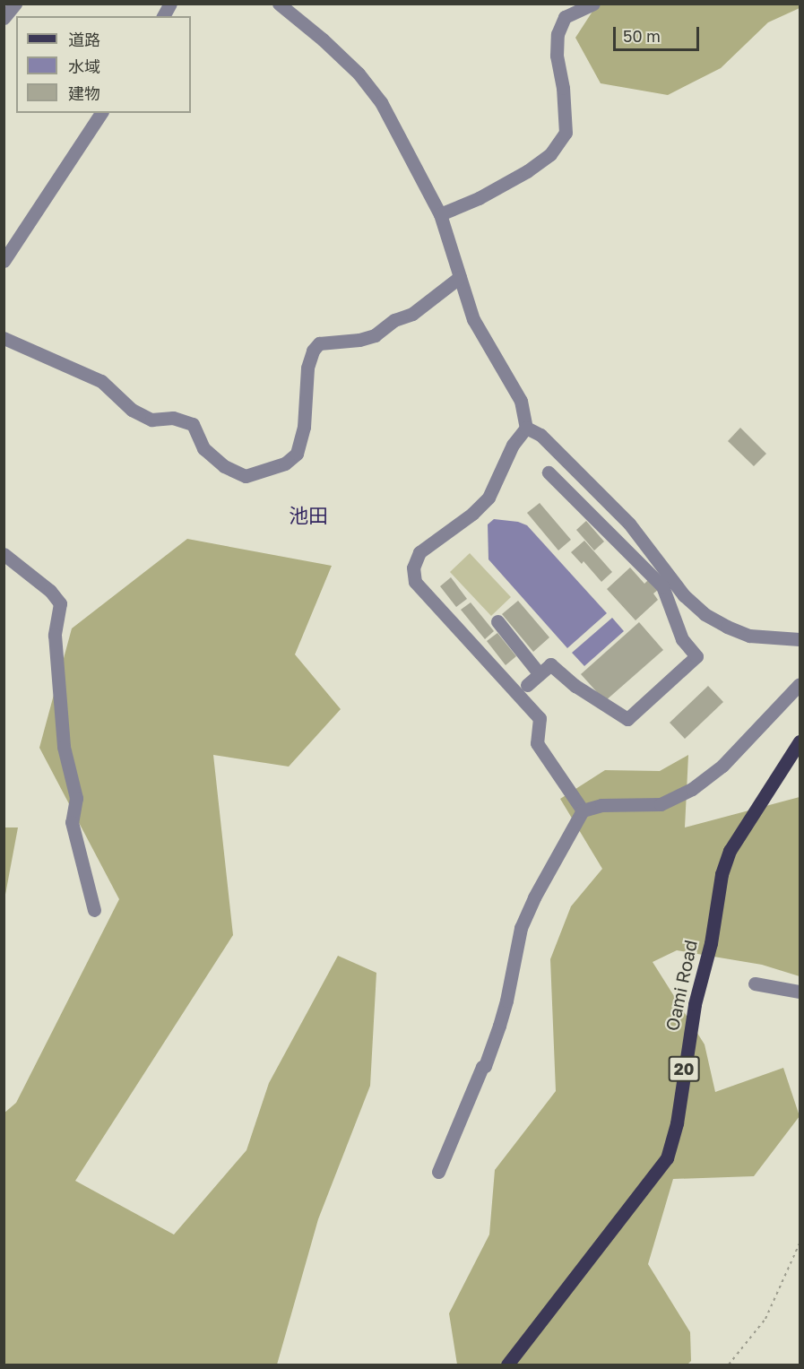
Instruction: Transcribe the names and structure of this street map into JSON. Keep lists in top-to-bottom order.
{
  "streets": {
    "main road": ["Oami Road", "20"]
  },
  "districts": ["池田"],
  "legend": ["道路", "水域", "建物"],
  "scale_bar": "50 m"
}
